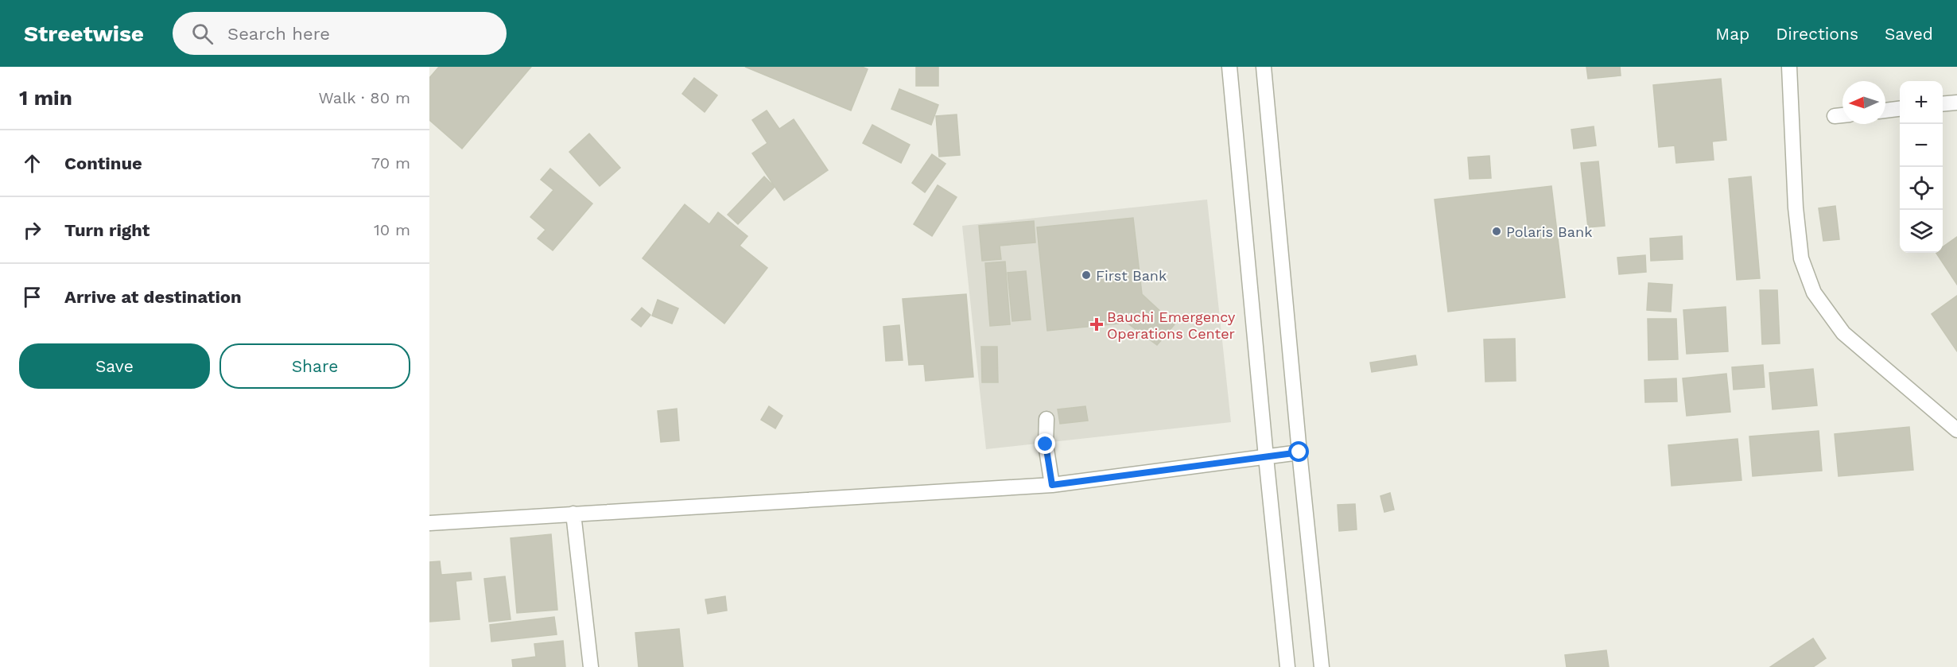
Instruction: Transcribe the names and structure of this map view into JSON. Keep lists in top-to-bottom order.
{
  "places": {
    "other": ["Polaris Bank", "First Bank"],
    "health": ["Bauchi Emergency Operations Center"]
  },
  "north": "left",
  "page": {
    "header": "Streetwise",
    "search": "Search here",
    "nav": ["Map", "Directions", "Saved"],
    "heading": ["1 min", "Walk · 80 m"],
    "map_buttons": ["+", "−"],
    "list": [
      ["Continue", "70 m"],
      ["Turn right", "10 m"],
      "Arrive at destination"
    ],
    "buttons": ["Save", "Share"]
  }
}
